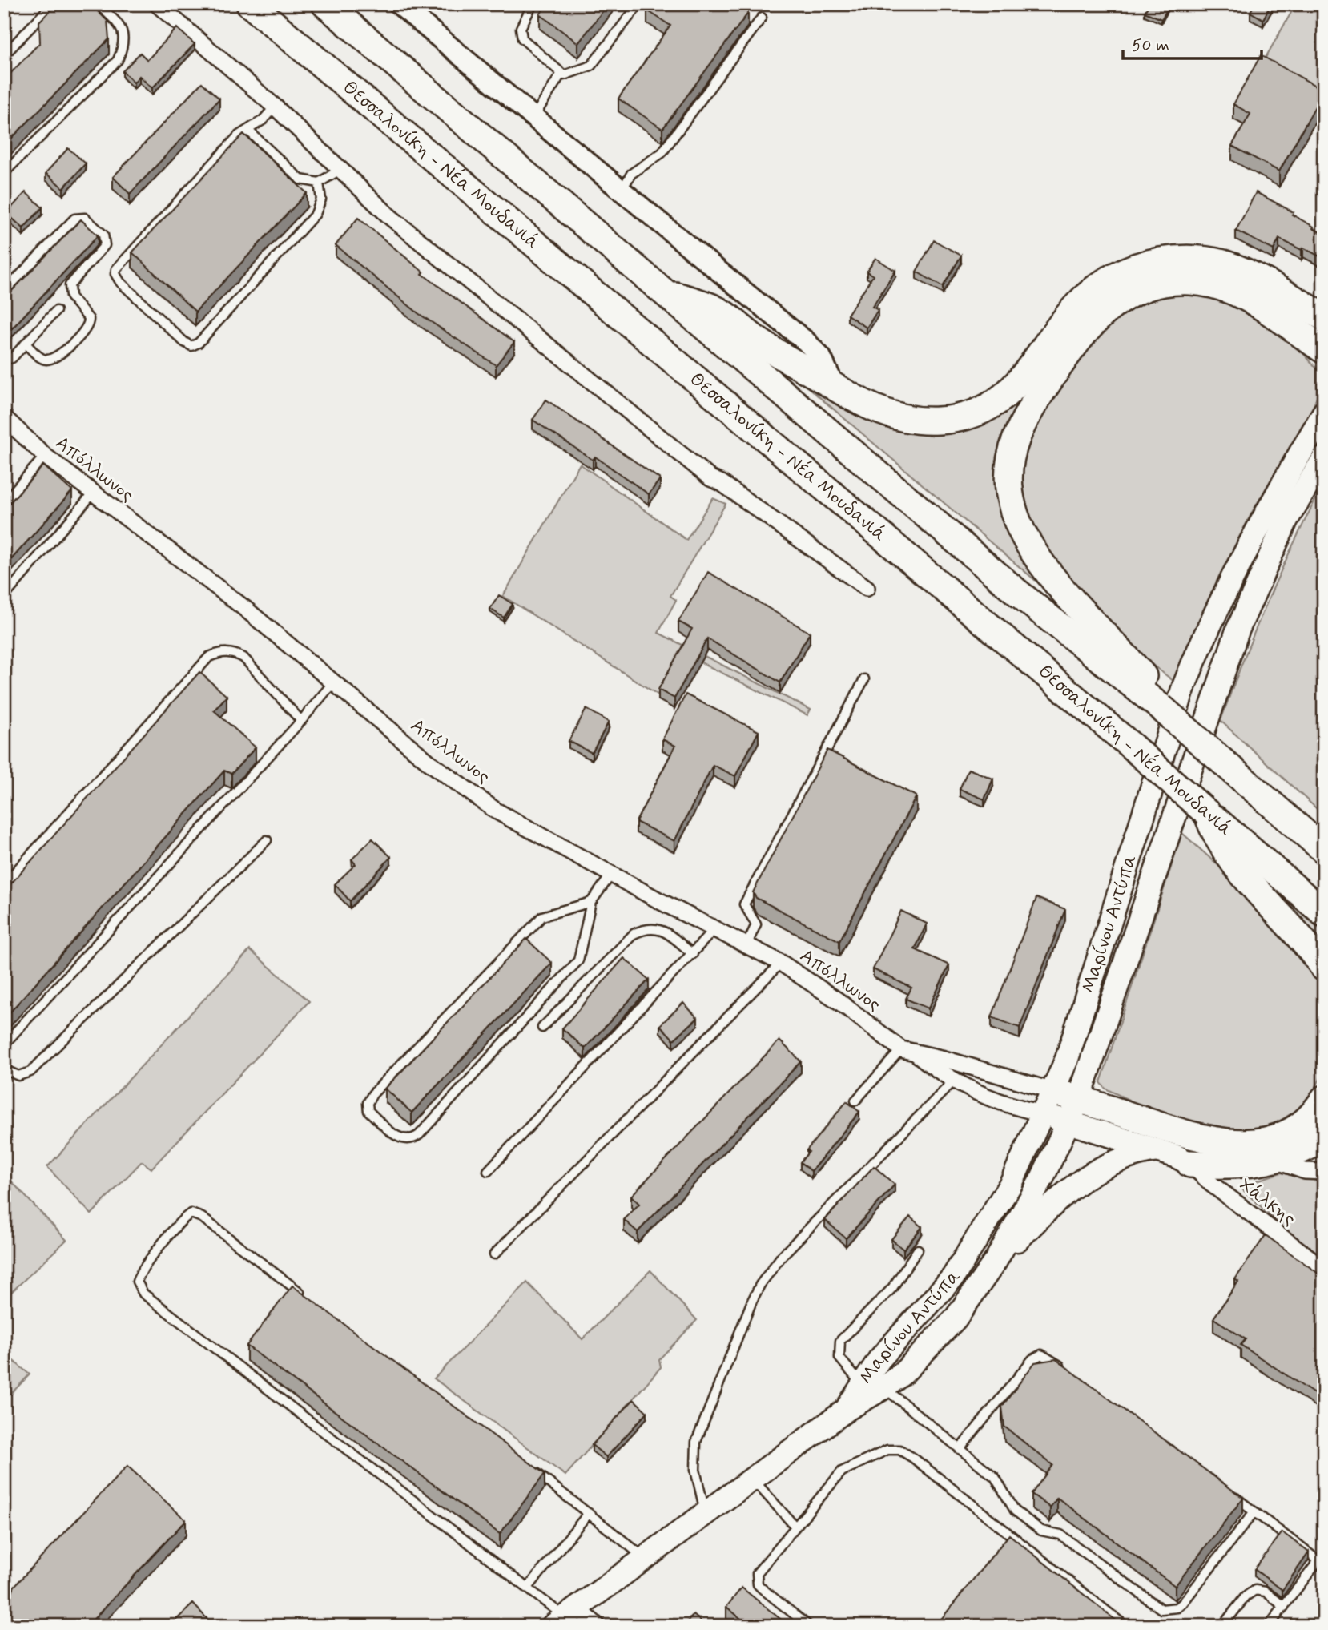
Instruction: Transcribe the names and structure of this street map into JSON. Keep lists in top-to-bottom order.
{
  "streets": {
    "highway": ["Θεσσαλονίκη - Νέα Μουδανιά"],
    "main road": ["Μαρίνου Αντύπα"],
    "street": ["Απόλλωνος", "Χάλκης"]
  },
  "crossings": [
    ["Απόλλωνος", "Μαρίνου Αντύπα"]
  ],
  "scale_bar": "50 m"
}
